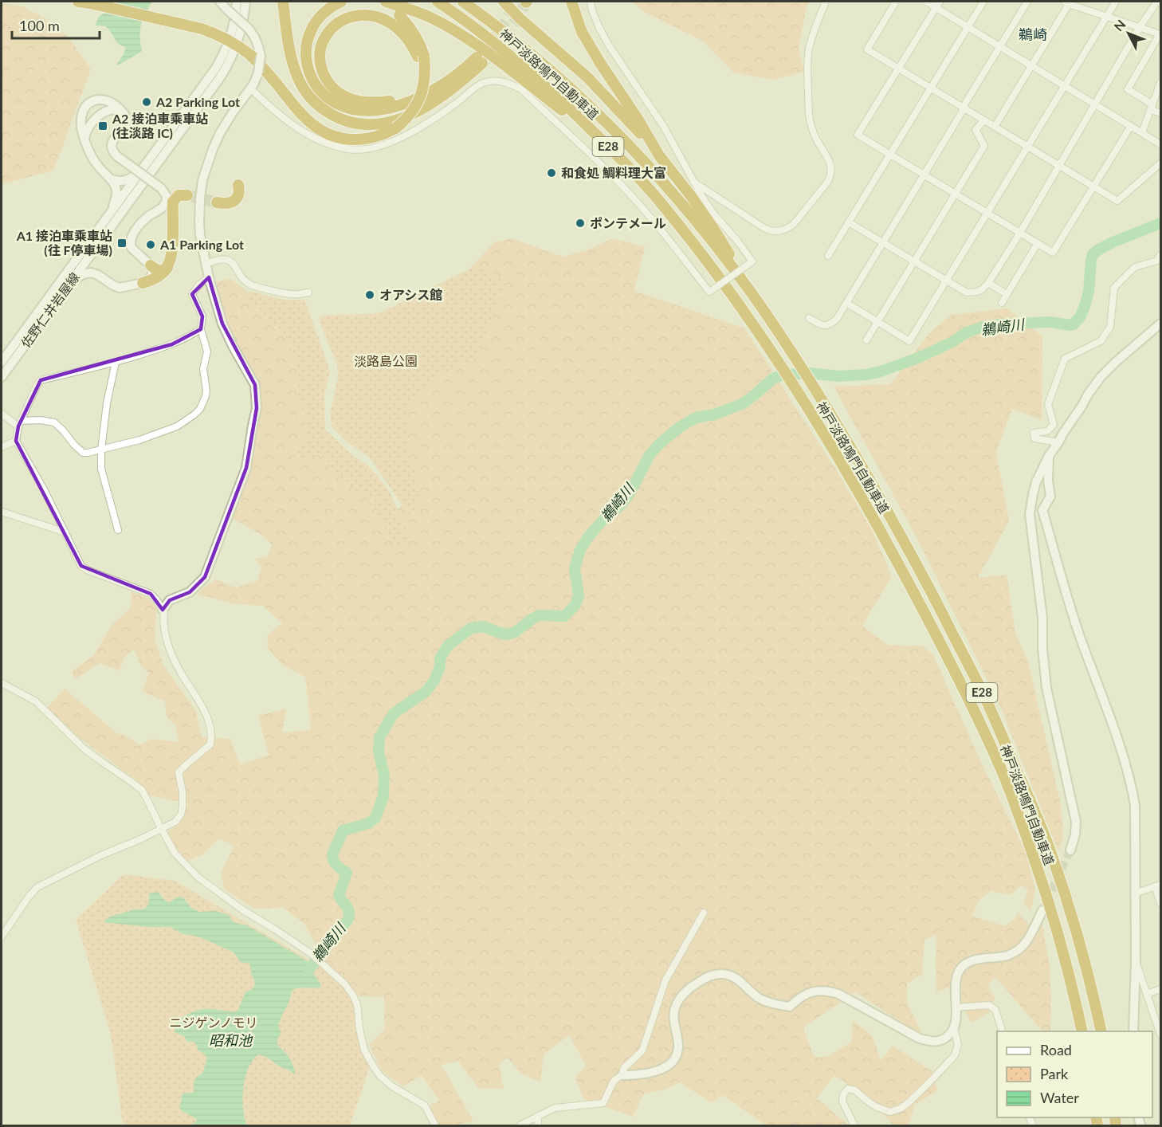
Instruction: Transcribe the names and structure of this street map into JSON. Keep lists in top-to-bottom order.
{
  "streets": {
    "highway": ["神戸淡路鳴門自動車道", "E28"],
    "street": ["佐野仁井岩屋線"]
  },
  "districts": ["鵜崎"],
  "water": ["鵜崎川", "昭和池"],
  "parks": ["淡路島公園", "ニジゲンノモリ"],
  "places": {
    "other": [
      "A2 Parking Lot",
      "和食処 鯛料理大富",
      "ポンテメール",
      "A1 Parking Lot",
      "オアシス館"
    ],
    "transit": ["A2 接泊車乘車站 (往淡路 IC)", "A1 接泊車乘車站 (往 F停車場)"]
  },
  "legend": ["Road", "Park", "Water"],
  "scale_bar": "100 m",
  "north": "top left"
}
